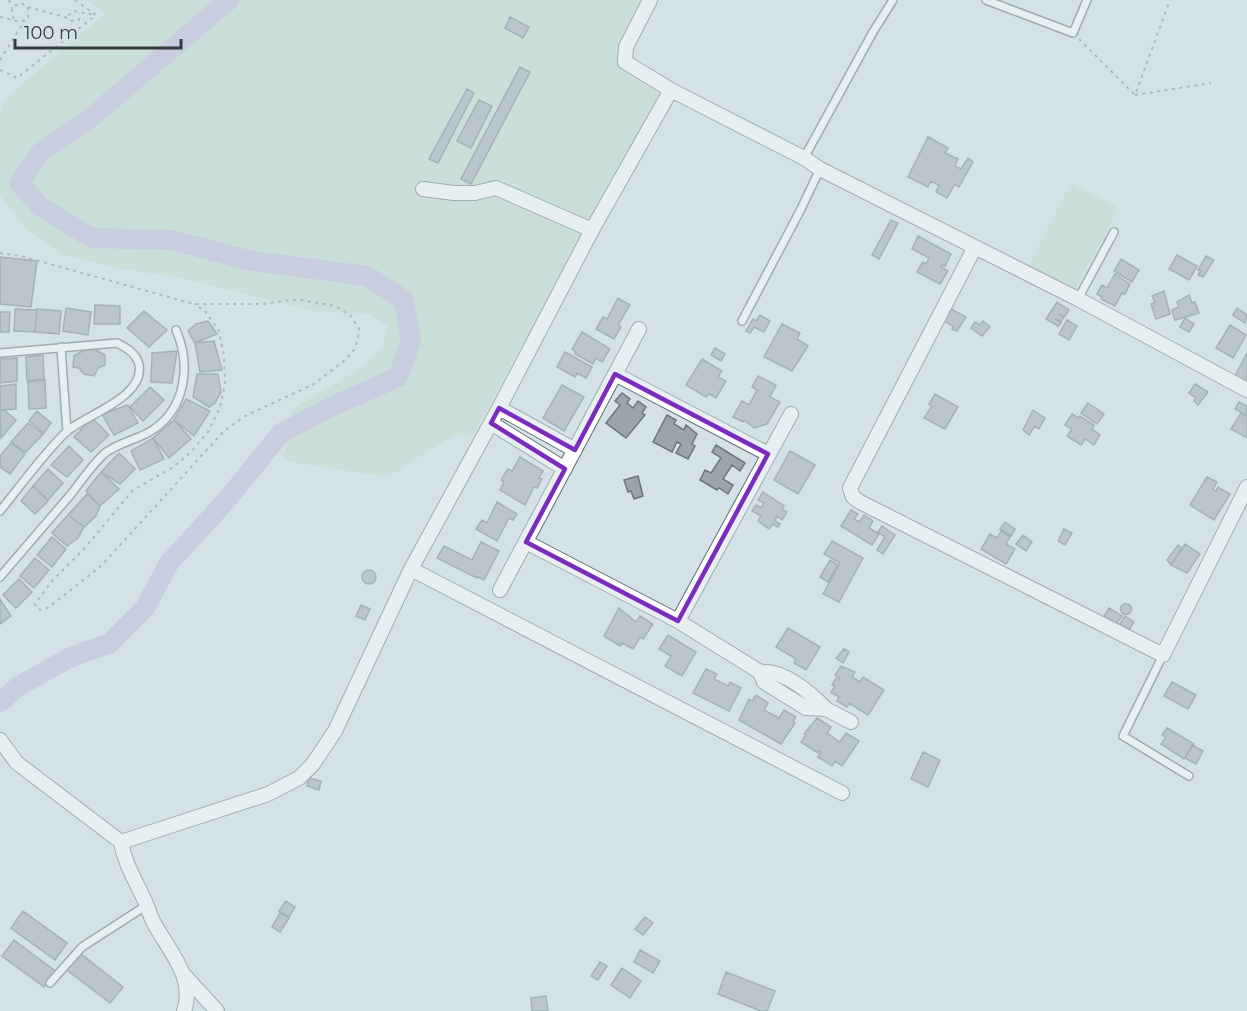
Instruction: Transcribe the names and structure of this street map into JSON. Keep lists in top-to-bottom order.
{
  "scale_bar": "100 m"
}
